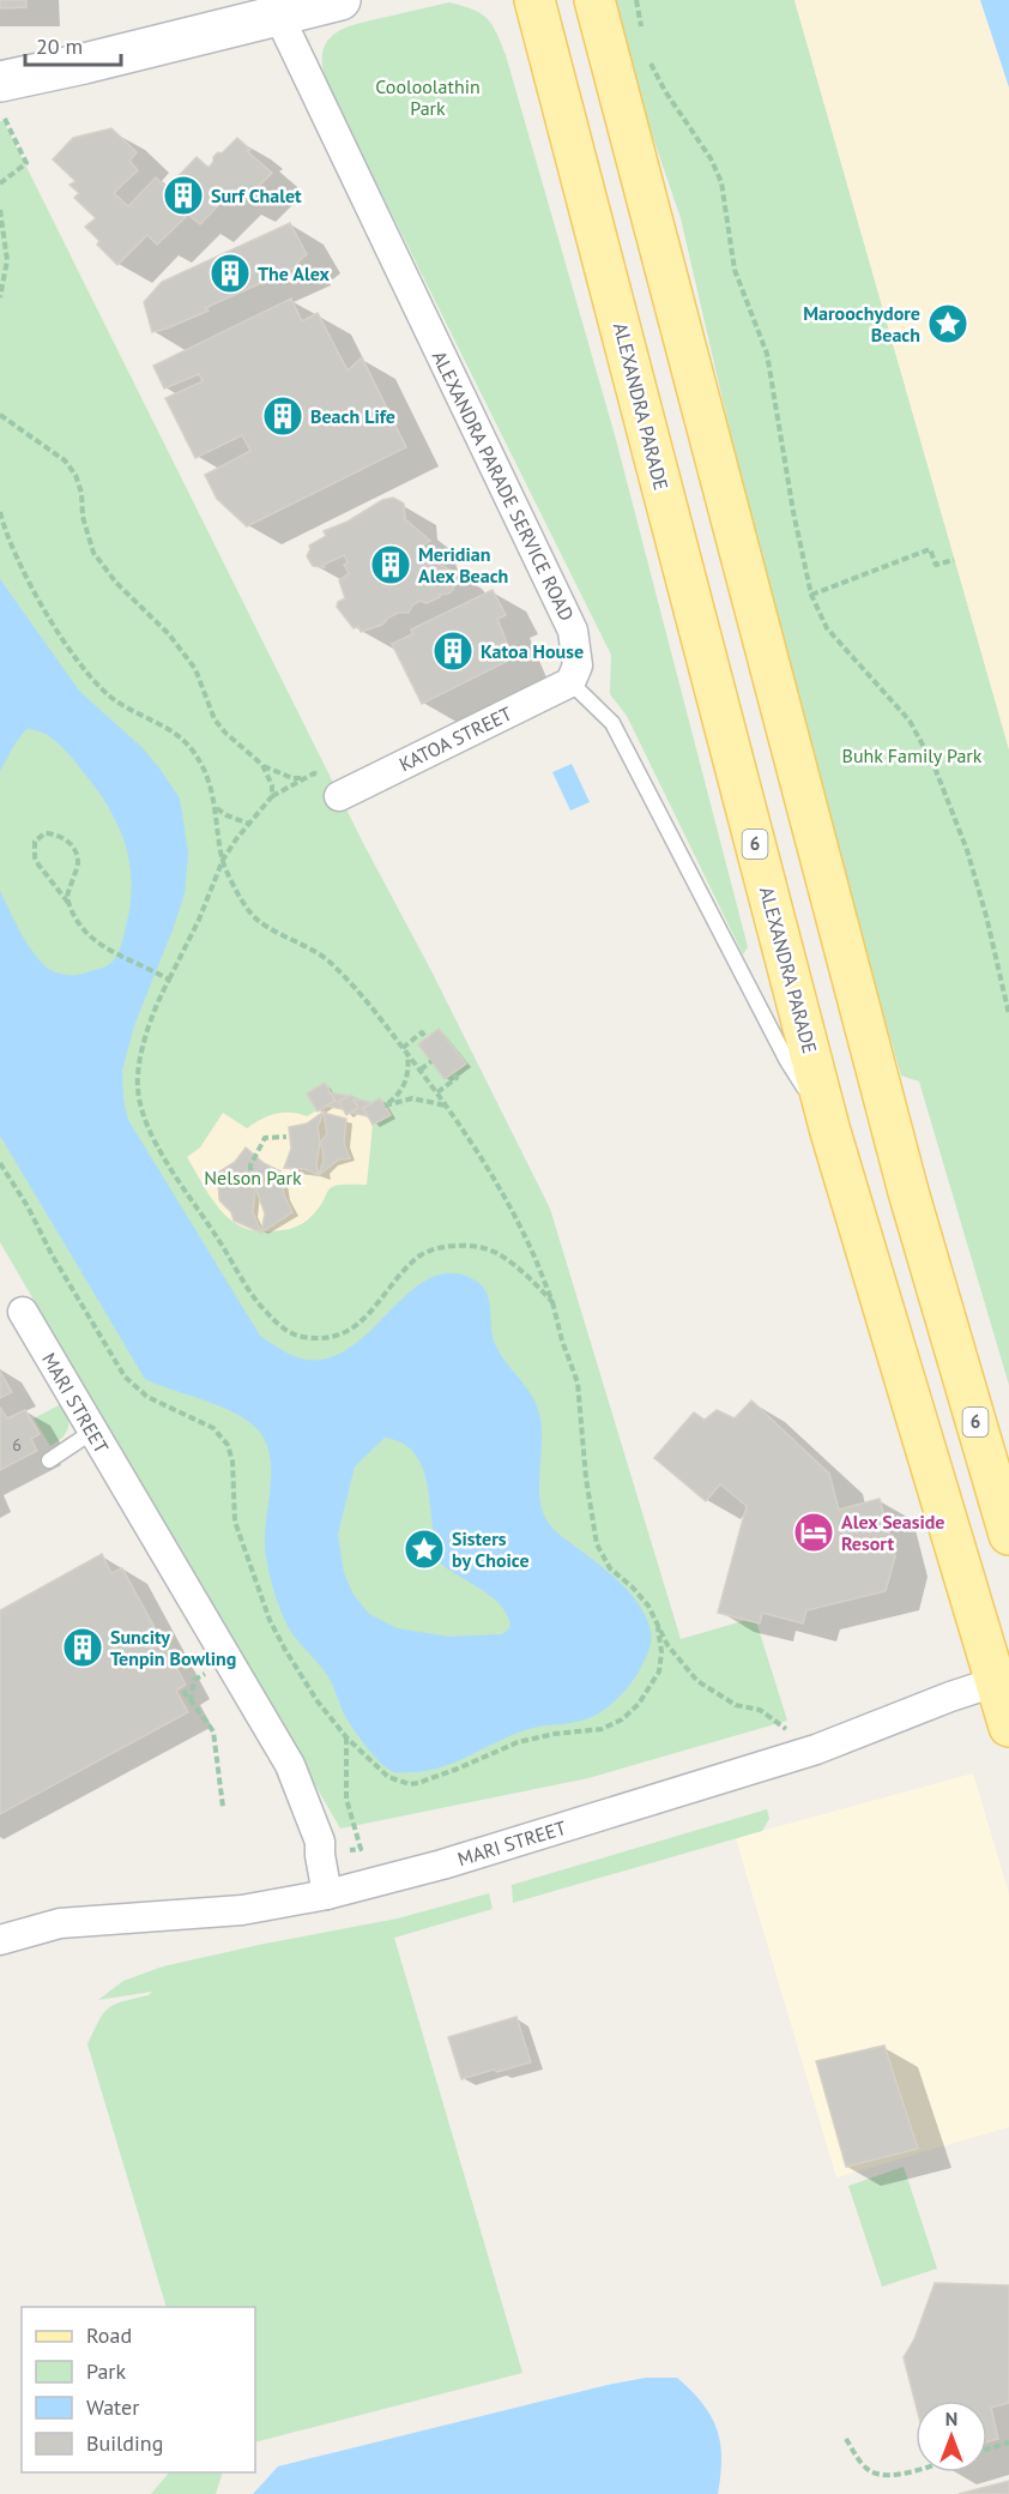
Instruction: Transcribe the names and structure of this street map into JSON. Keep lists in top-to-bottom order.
{
  "streets": {
    "main road": ["ALEXANDRA PARADE", "6"],
    "street": ["ALEXANDRA PARADE SERVICE ROAD", "KATOA STREET", "MARI STREET"]
  },
  "crossings": [
    ["ALEXANDRA PARADE", "MARI STREET"],
    ["ALEXANDRA PARADE SERVICE ROAD", "KATOA STREET"]
  ],
  "parks": ["Cooloolathin Park", "Buhk Family Park", "Nelson Park"],
  "places": {
    "building": [
      "Surf Chalet",
      "The Alex",
      "Beach Life",
      "Meridian Alex Beach",
      "Katoa House",
      "Suncity Tenpin Bowling"
    ],
    "place": ["Maroochydore Beach", "Sisters by Choice"],
    "hotel": ["Alex Seaside Resort"]
  },
  "house_numbers": ["6"],
  "legend": [
    "Road",
    "Park",
    "Water",
    "Building"
  ],
  "scale_bar": "20 m",
  "north": "top"
}
